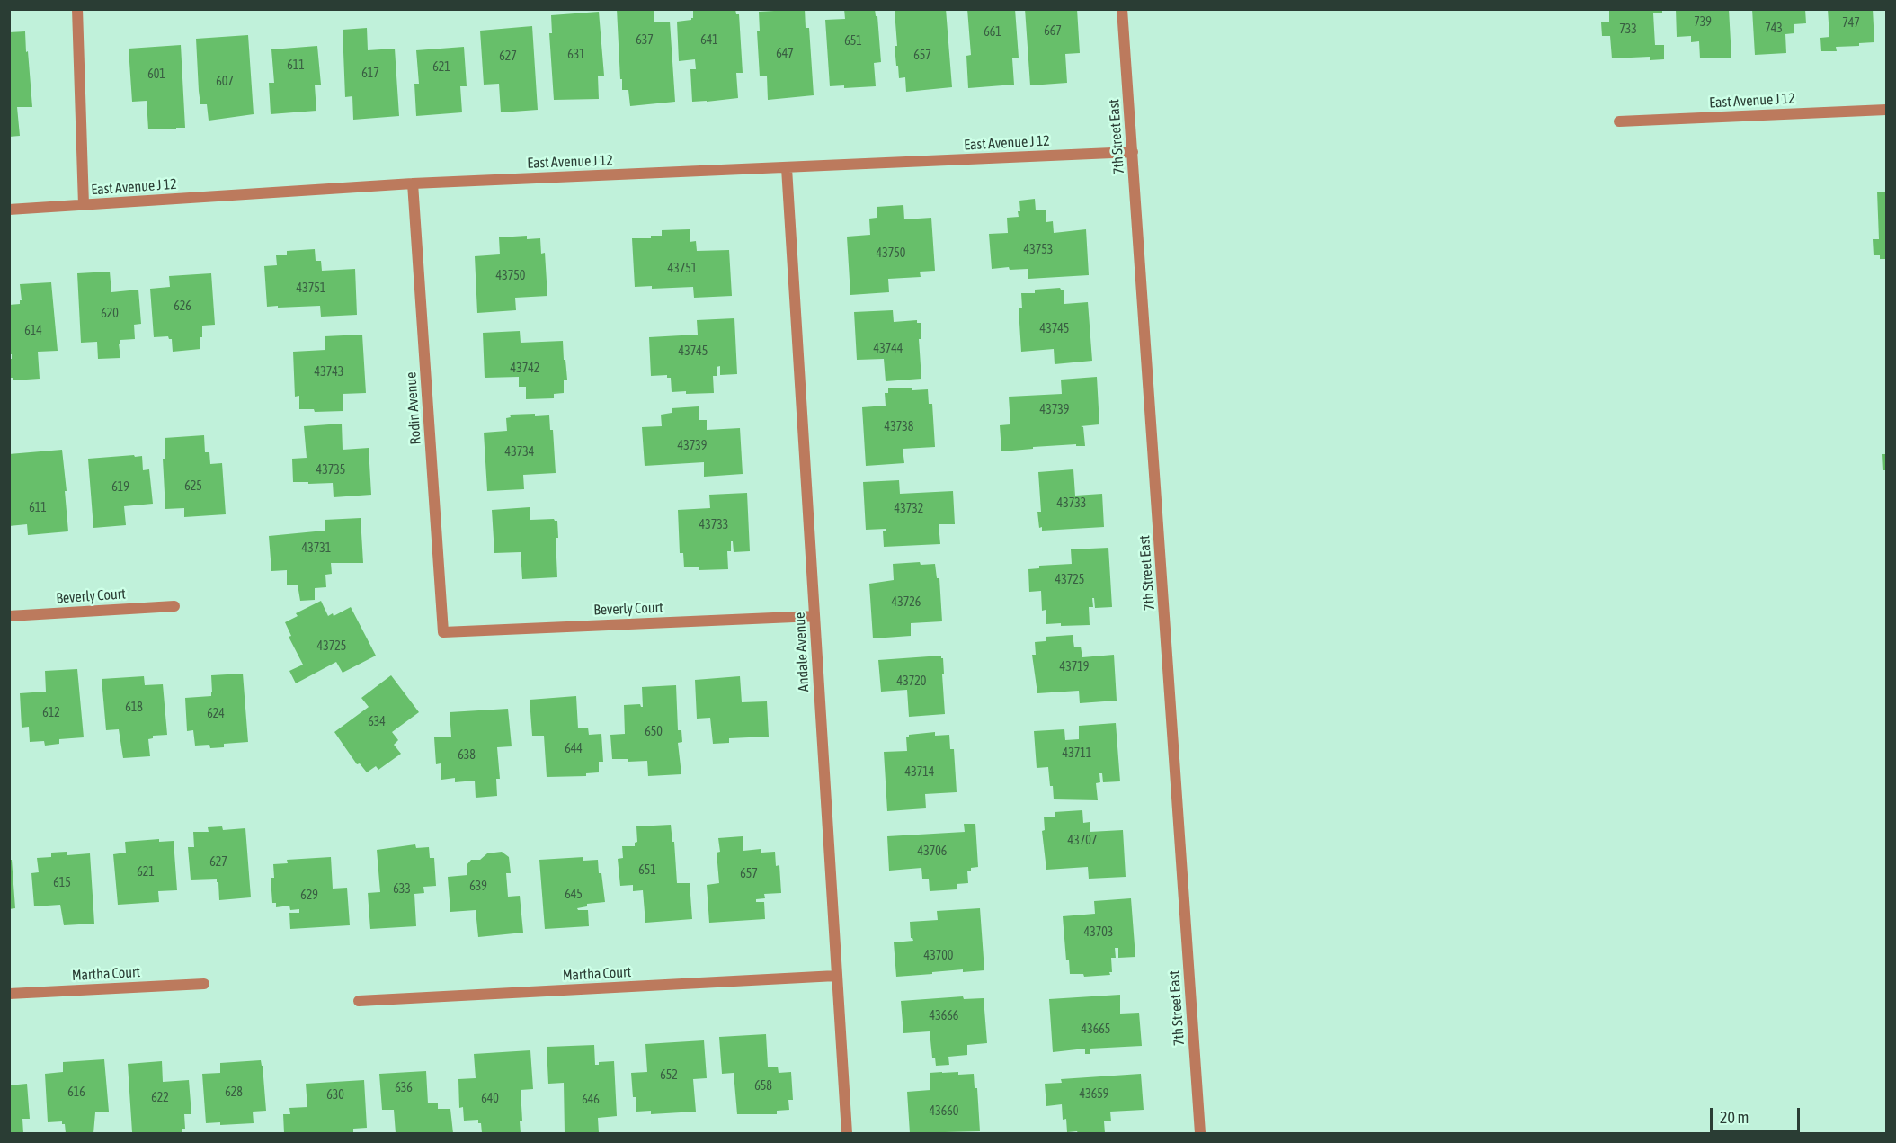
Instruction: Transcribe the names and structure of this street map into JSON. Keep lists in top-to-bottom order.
{
  "streets": {
    "street": [
      "East Avenue J 12",
      "7th Street East",
      "Rodin Avenue",
      "Beverly Court",
      "Andale Avenue",
      "Martha Court"
    ]
  },
  "crossings": [
    ["East Avenue J 12", "7th Street East"],
    ["East Avenue J 12", "Rodin Avenue"],
    ["East Avenue J 12", "Andale Avenue"],
    ["Rodin Avenue", "Beverly Court"],
    ["Beverly Court", "Andale Avenue"],
    ["Andale Avenue", "Martha Court"]
  ],
  "house_numbers": [
    "739",
    "747",
    "743",
    "733",
    "667",
    "661",
    "637",
    "641",
    "651",
    "647",
    "631",
    "657",
    "627",
    "611",
    "621",
    "617",
    "601",
    "607",
    "43753",
    "43750",
    "43751",
    "43750",
    "43751",
    "626",
    "620",
    "43745",
    "614",
    "43744",
    "43745",
    "43742",
    "43743",
    "43739",
    "43738",
    "43739",
    "43734",
    "43735",
    "625",
    "619",
    "43733",
    "611",
    "43732",
    "43733",
    "43731",
    "43725",
    "43726",
    "43725",
    "43719",
    "43720",
    "618",
    "612",
    "624",
    "634",
    "650",
    "644",
    "43711",
    "638",
    "43714",
    "43707",
    "43706",
    "627",
    "651",
    "621",
    "657",
    "615",
    "639",
    "633",
    "645",
    "629",
    "43703",
    "43700",
    "43666",
    "43665",
    "652",
    "658",
    "636",
    "616",
    "628",
    "43659",
    "630",
    "622",
    "640",
    "646",
    "43660"
  ],
  "scale_bar": "20 m"
}
